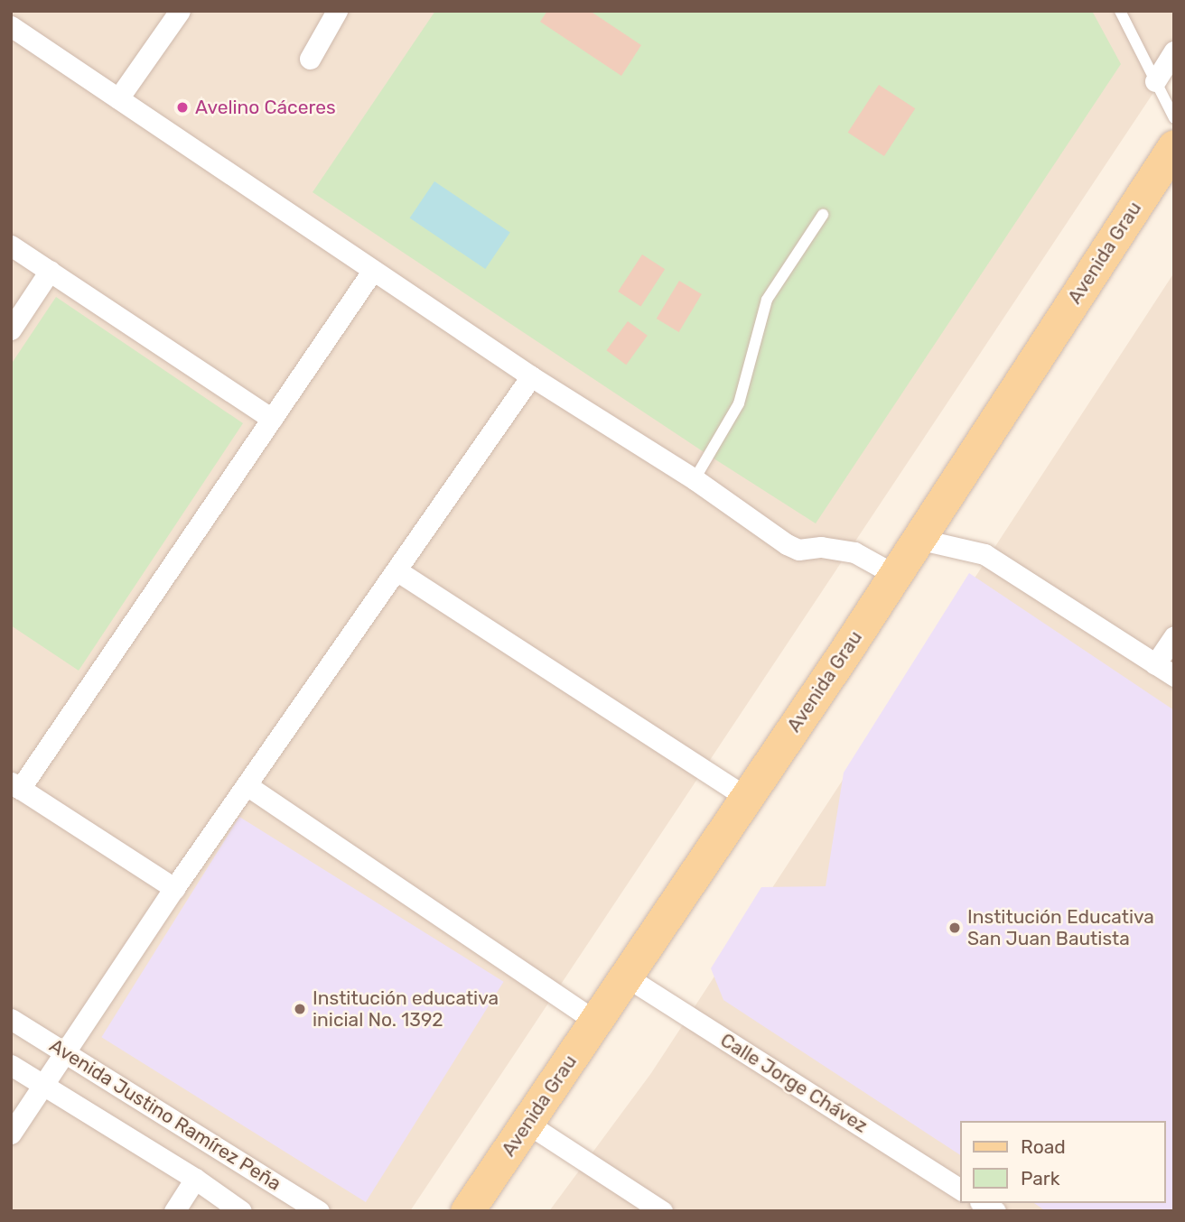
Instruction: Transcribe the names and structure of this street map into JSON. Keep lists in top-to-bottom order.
{
  "streets": {
    "main road": ["Avenida Grau"],
    "street": ["Calle Jorge Chávez", "Avenida Justino Ramírez Peña"]
  },
  "crossings": [
    ["Avenida Grau", "Calle Jorge Chávez"]
  ],
  "places": ["Avelino Cáceres", "Institución Educativa San Juan Bautista", "Institución educativa inicial No. 1392"],
  "legend": ["Road", "Park"]
}
